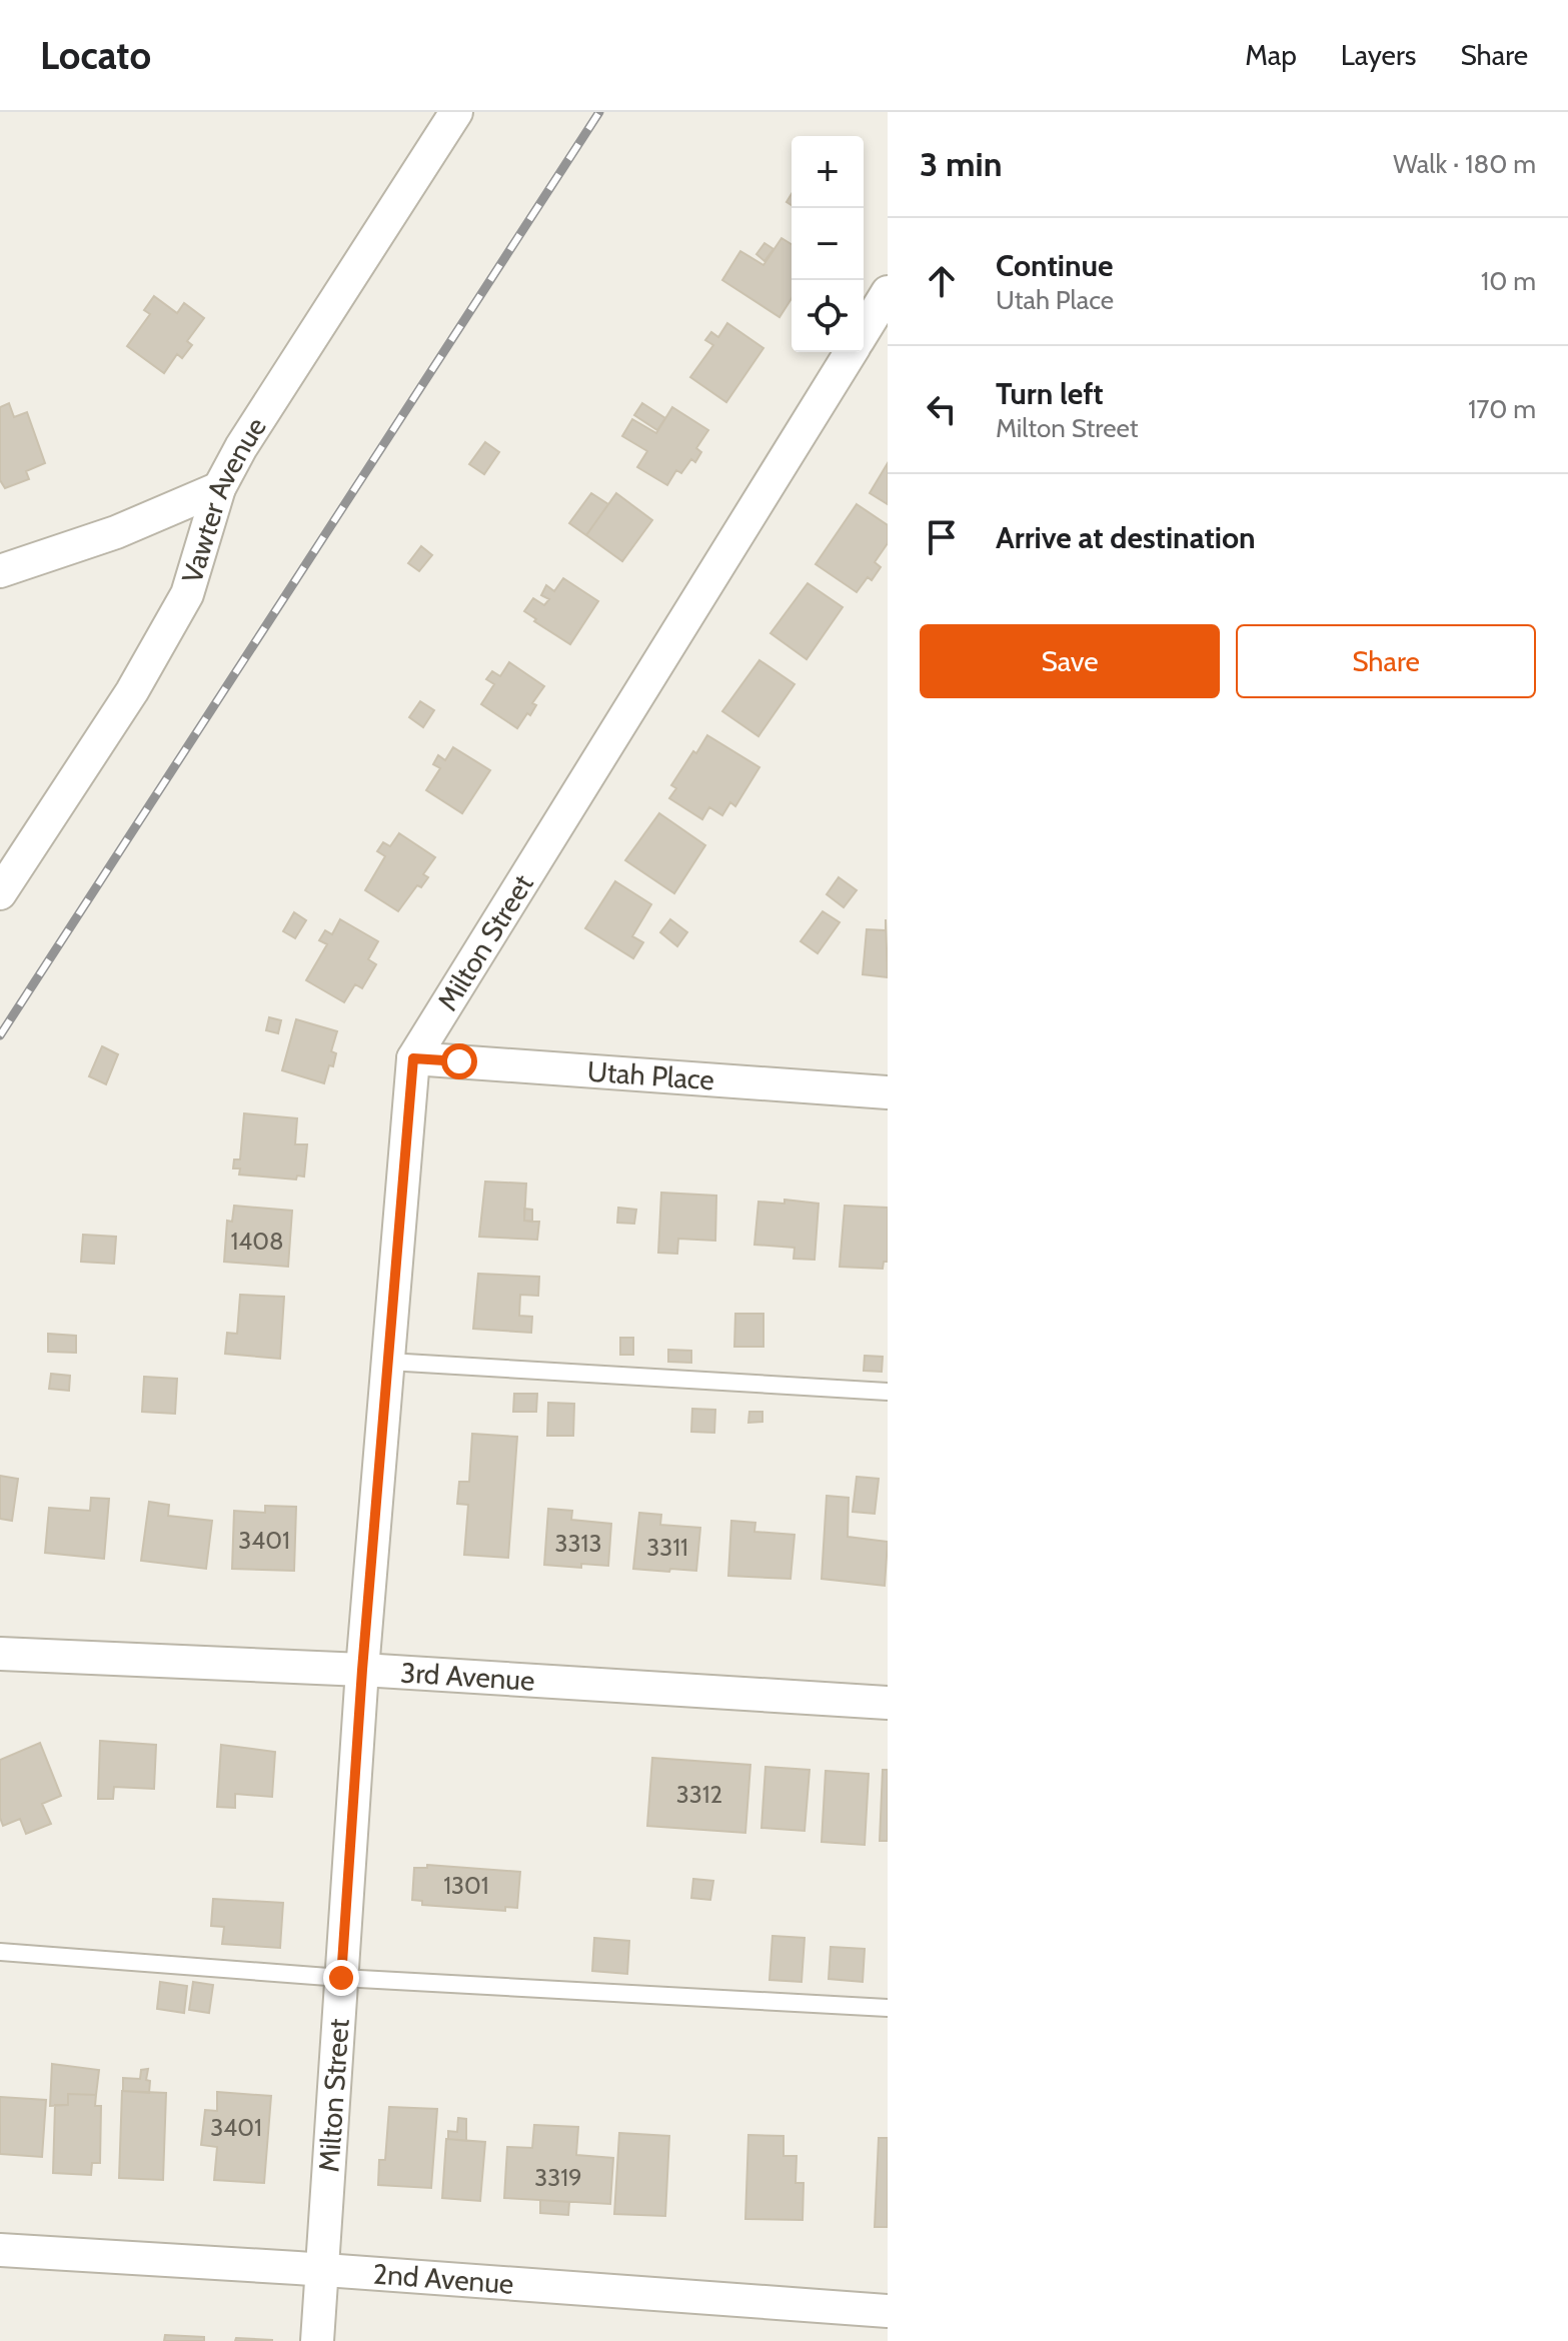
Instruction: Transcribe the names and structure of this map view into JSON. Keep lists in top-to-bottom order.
{
  "streets": {
    "street": [
      "Vawter Avenue",
      "Milton Street",
      "Utah Place",
      "3rd Avenue",
      "2nd Avenue"
    ]
  },
  "crossings": [
    ["Milton Street", "Utah Place"],
    ["Milton Street", "3rd Avenue"],
    ["Milton Street", "2nd Avenue"]
  ],
  "house_numbers": [
    "1408",
    "3401",
    "3313",
    "3311",
    "3312",
    "1301",
    "3401",
    "3319"
  ],
  "page": {
    "header": "Locato",
    "nav": ["Map", "Layers", "Share"],
    "heading": ["3 min", "Walk · 180 m"],
    "map_buttons": ["+", "−"],
    "list": [
      ["Continue", "Utah Place", "10 m"],
      ["Turn left", "Milton Street", "170 m"],
      "Arrive at destination"
    ],
    "buttons": ["Save", "Share"]
  }
}
